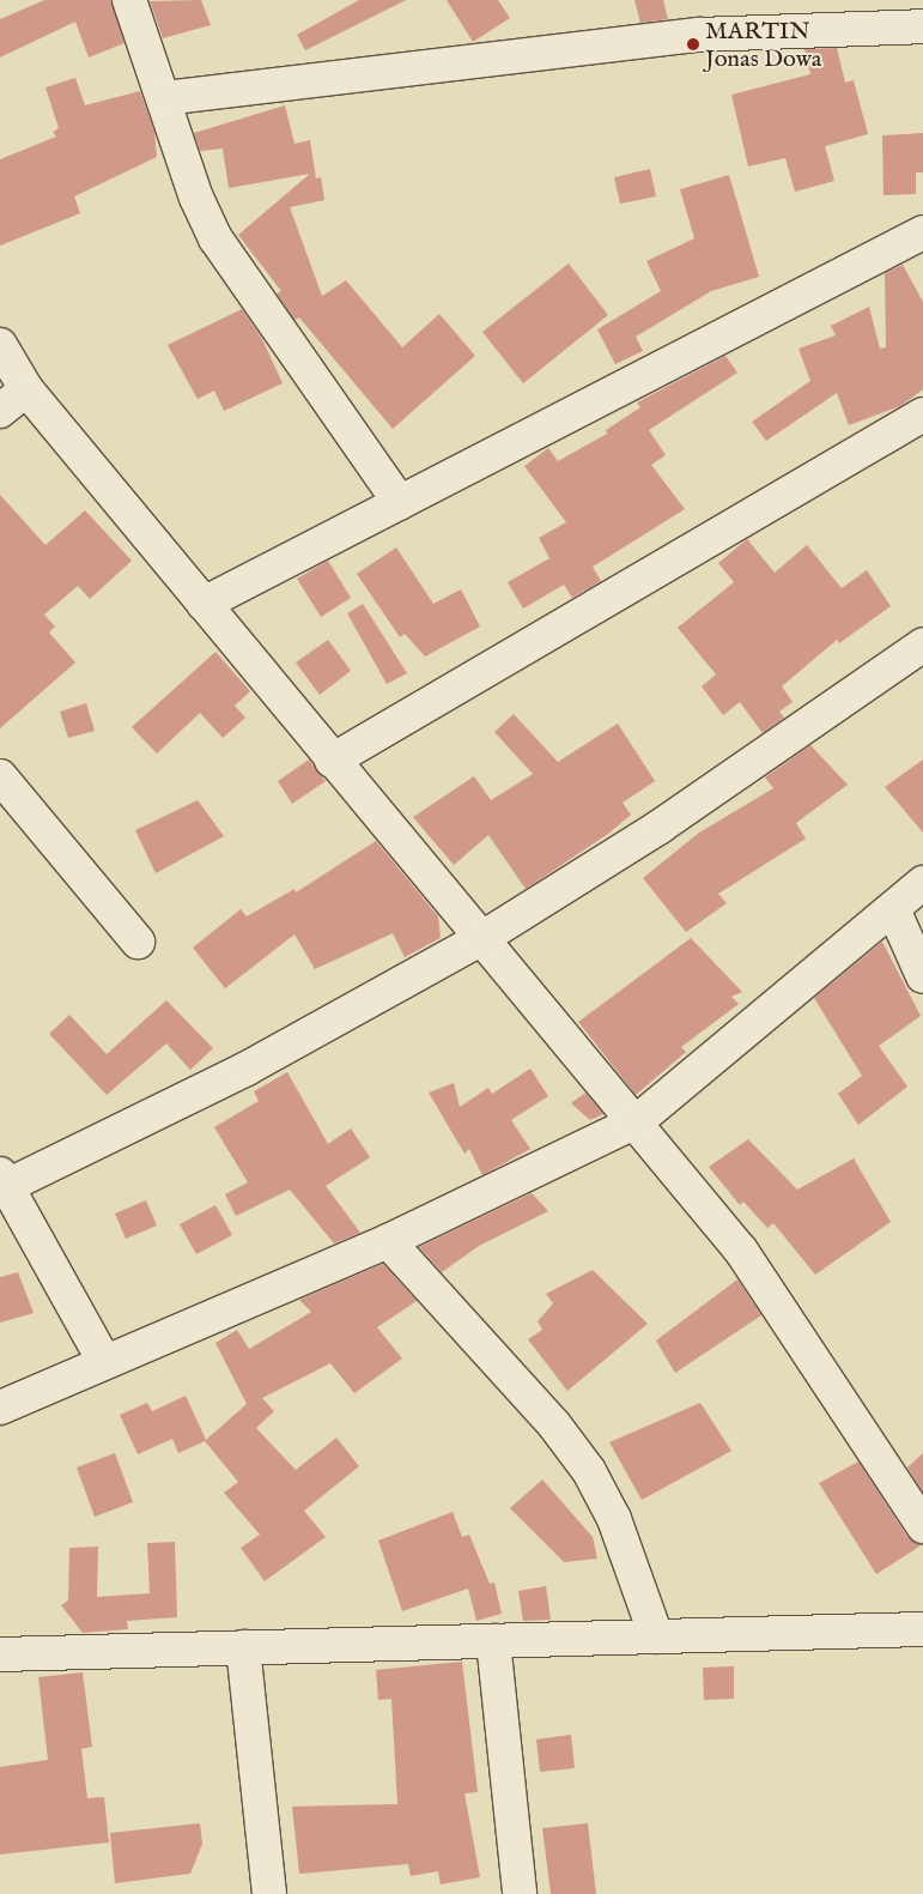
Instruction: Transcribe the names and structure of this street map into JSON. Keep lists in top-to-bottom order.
{
  "places": ["MARTIN Jonas Dowa"]
}
